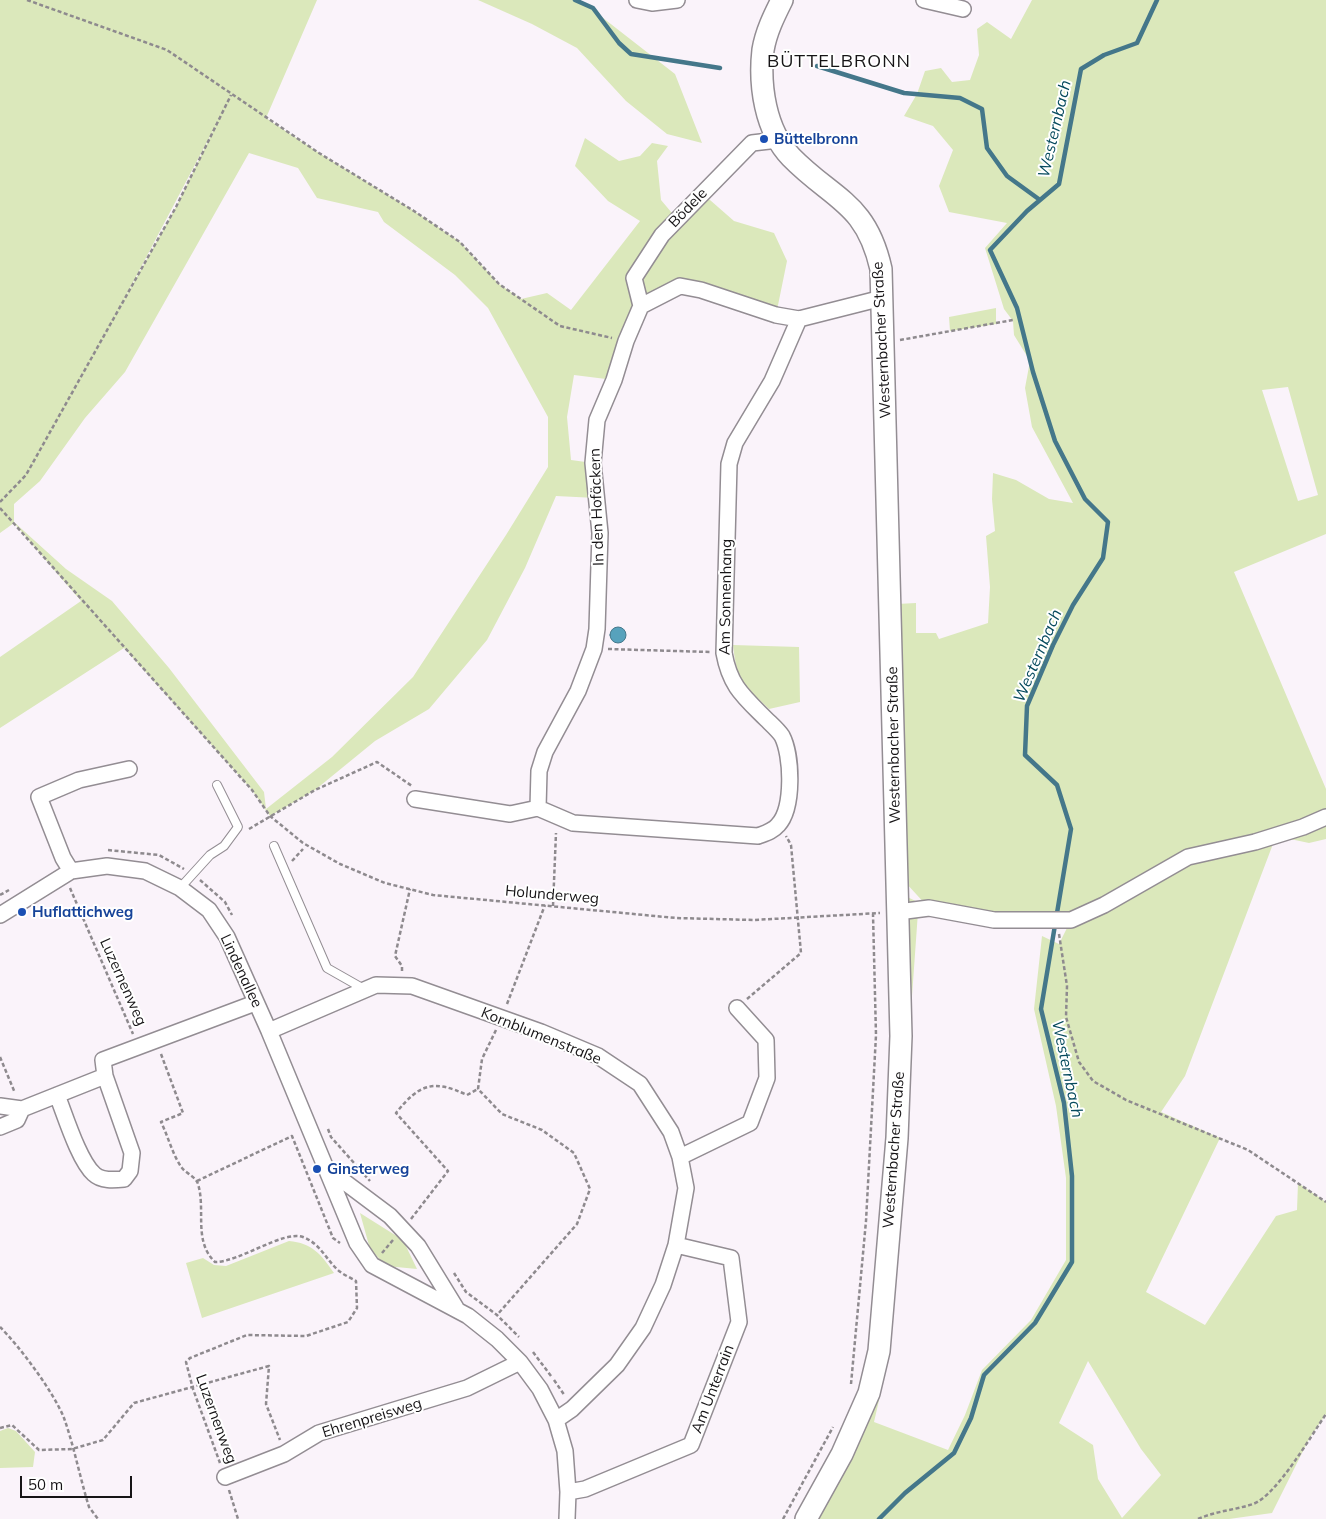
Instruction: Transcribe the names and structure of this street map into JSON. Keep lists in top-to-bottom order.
{
  "streets": {
    "street": [
      "Bödele",
      "Westernbacher Straße",
      "In den Hofäckern",
      "Am Sonnenhang",
      "Lindenallee",
      "Kornblumenstraße",
      "Am Unterrain",
      "Ehrenpreisweg"
    ],
    "path": ["Holunderweg", "Luzernenweg"]
  },
  "crossings": [
    ["Bödele", "Westernbacher Straße"],
    ["Bödele", "In den Hofäckern"],
    ["Lindenallee", "Luzernenweg"],
    ["Lindenallee", "Kornblumenstraße"],
    ["Luzernenweg", "Ehrenpreisweg"],
    ["Kornblumenstraße", "Am Unterrain"]
  ],
  "districts": ["BÜTTELBRONN"],
  "water": ["Westernbach"],
  "places": ["Büttelbronn", "Huflattichweg", "Ginsterweg"],
  "scale_bar": "50 m"
}
